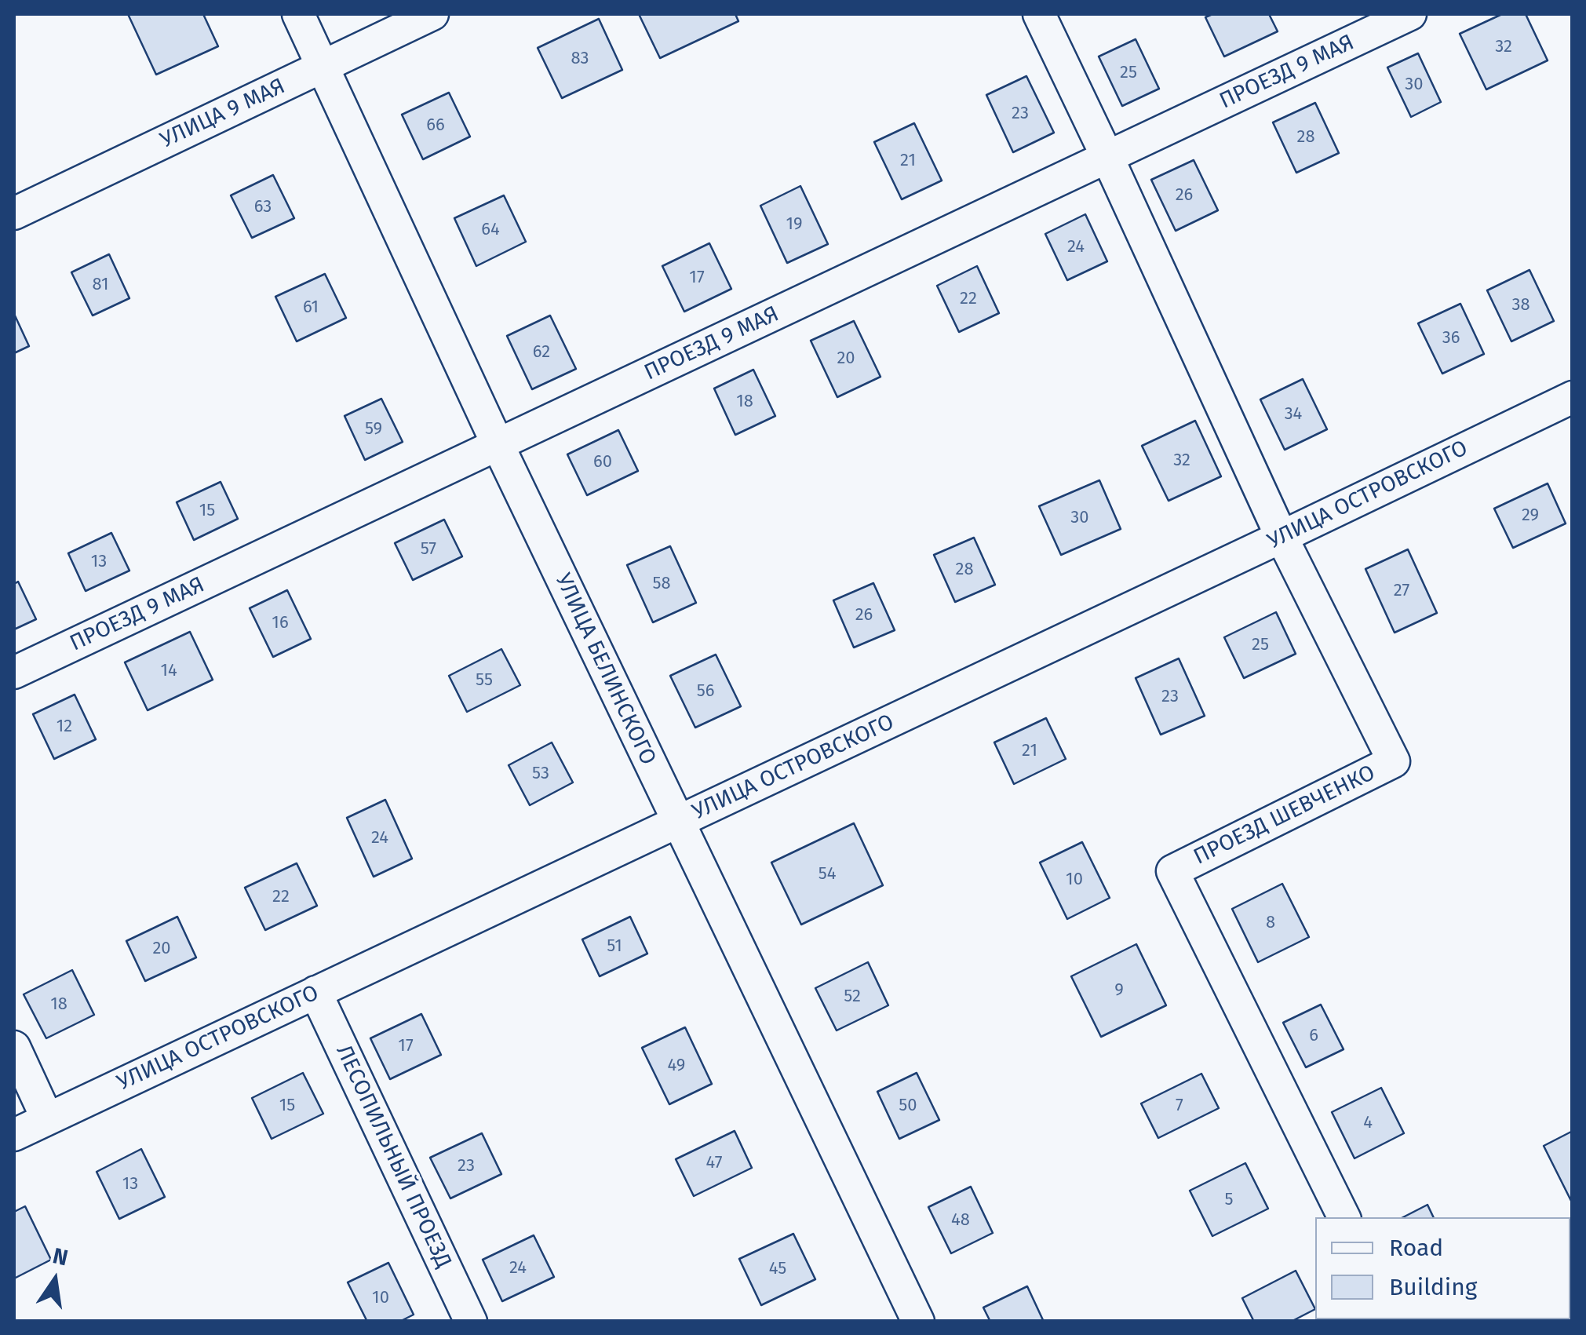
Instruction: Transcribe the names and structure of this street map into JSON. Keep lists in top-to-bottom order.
{
  "streets": {
    "street": [
      "ПРОЕЗД 9 МАЯ",
      "УЛИЦА 9 МАЯ",
      "УЛИЦА ОСТРОВСКОГО",
      "УЛИЦА БЕЛИНСКОГО",
      "ПРОЕЗД ШЕВЧЕНКО",
      "ЛЕСОПИЛЬНЫЙ ПРОЕЗД"
    ]
  },
  "crossings": [
    ["ПРОЕЗД 9 МАЯ", "УЛИЦА БЕЛИНСКОГО"],
    ["УЛИЦА 9 МАЯ", "УЛИЦА БЕЛИНСКОГО"],
    ["УЛИЦА ОСТРОВСКОГО", "УЛИЦА БЕЛИНСКОГО"],
    ["УЛИЦА ОСТРОВСКОГО", "ПРОЕЗД ШЕВЧЕНКО"],
    ["УЛИЦА ОСТРОВСКОГО", "ЛЕСОПИЛЬНЫЙ ПРОЕЗД"]
  ],
  "house_numbers": [
    "32",
    "83",
    "25",
    "30",
    "23",
    "66",
    "28",
    "21",
    "26",
    "63",
    "19",
    "64",
    "24",
    "17",
    "81",
    "22",
    "38",
    "61",
    "36",
    "62",
    "20",
    "18",
    "34",
    "59",
    "32",
    "60",
    "15",
    "29",
    "30",
    "57",
    "13",
    "28",
    "58",
    "27",
    "26",
    "16",
    "25",
    "14",
    "55",
    "56",
    "23",
    "12",
    "21",
    "53",
    "24",
    "54",
    "10",
    "22",
    "8",
    "51",
    "20",
    "9",
    "52",
    "18",
    "6",
    "17",
    "49",
    "15",
    "50",
    "7",
    "4",
    "47",
    "23",
    "13",
    "5",
    "48",
    "24",
    "45",
    "10"
  ],
  "legend": ["Road", "Building"],
  "north": "top"
}
